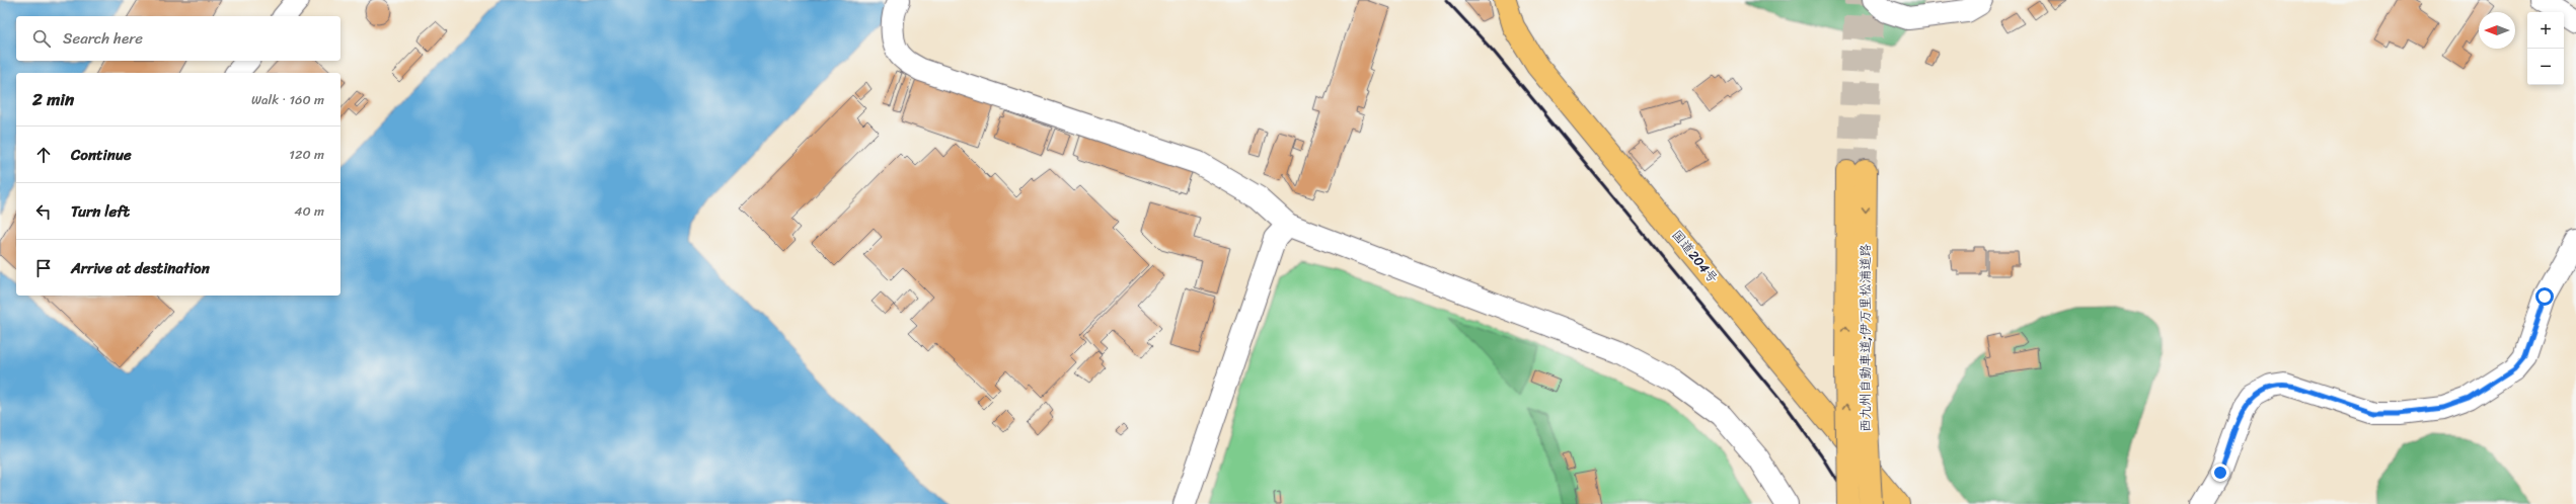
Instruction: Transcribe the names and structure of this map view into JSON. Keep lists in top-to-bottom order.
{
  "streets": {
    "highway": ["国道204号", "西九州自動車道;伊万里松浦道路"]
  },
  "north": "left",
  "page": {
    "map_buttons": ["+", "−"],
    "search": "Search here",
    "heading": ["2 min", "Walk · 160 m"],
    "list": [
      ["Continue", "120 m"],
      ["Turn left", "40 m"],
      "Arrive at destination"
    ]
  }
}
